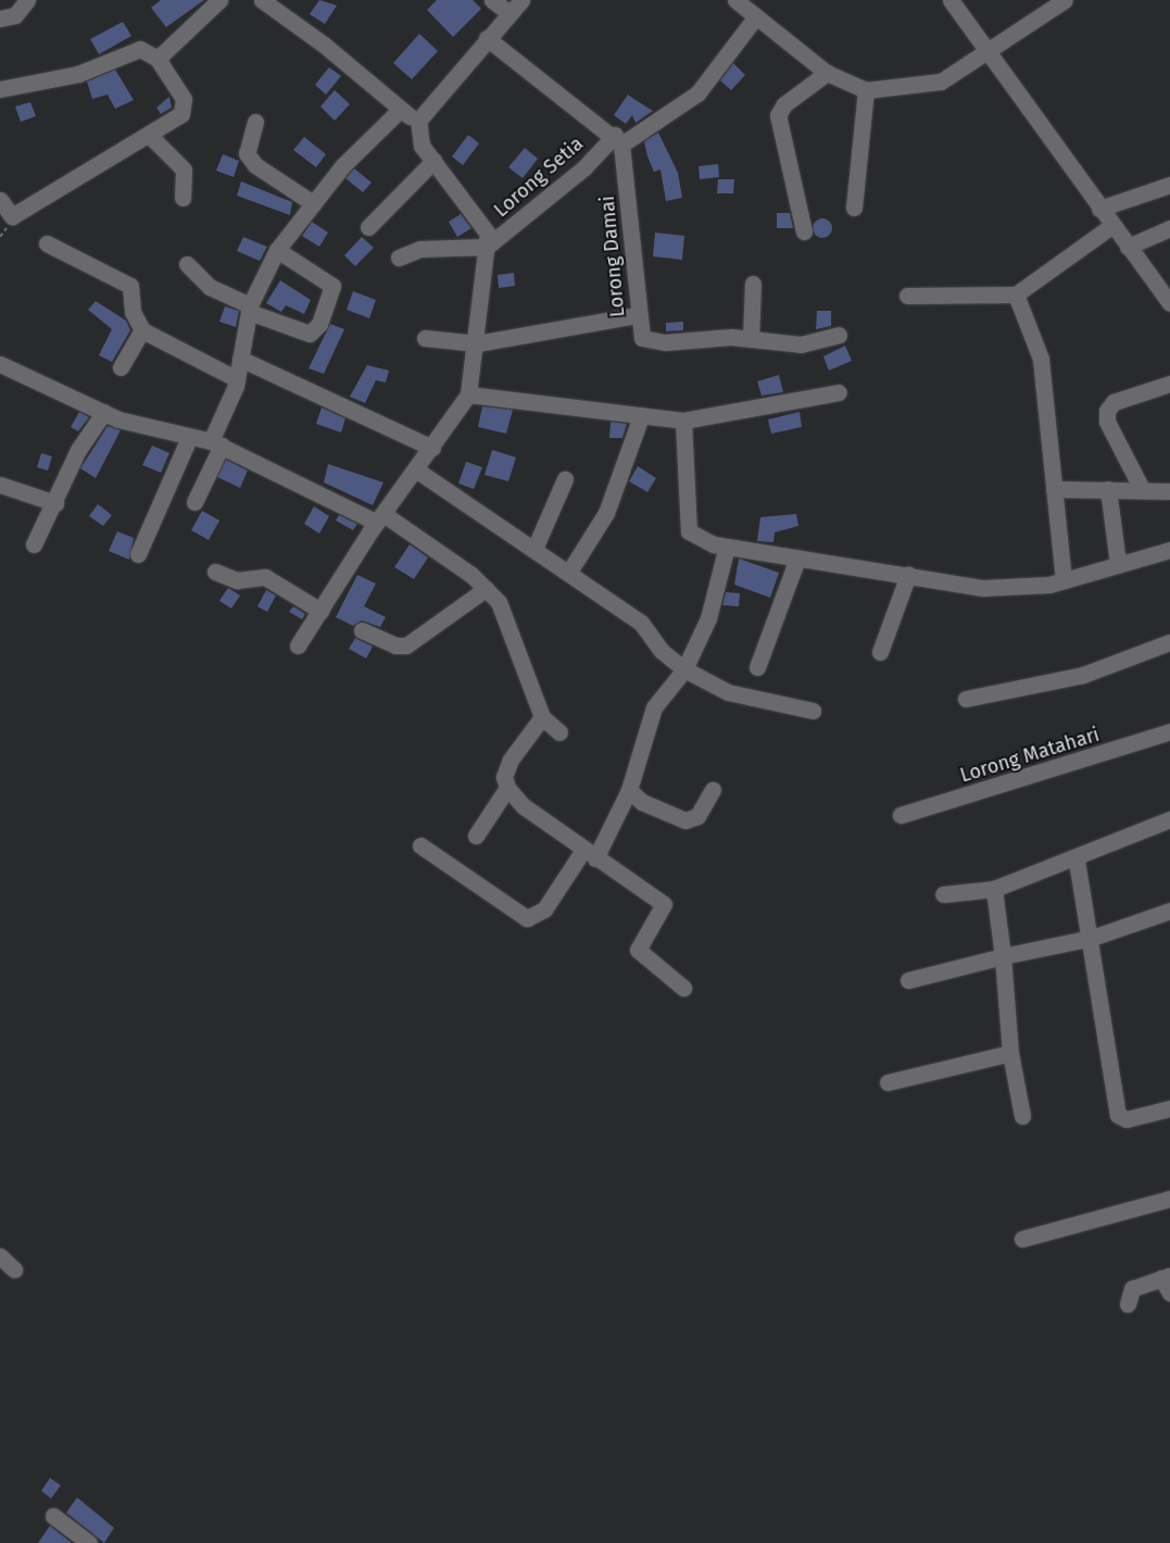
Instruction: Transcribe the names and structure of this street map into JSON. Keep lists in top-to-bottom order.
{
  "streets": {
    "street": ["Lorong Setia", "Lorong Damai", "Lorong Matahari"]
  },
  "crossings": [
    ["Lorong Setia", "Lorong Damai"]
  ]
}
